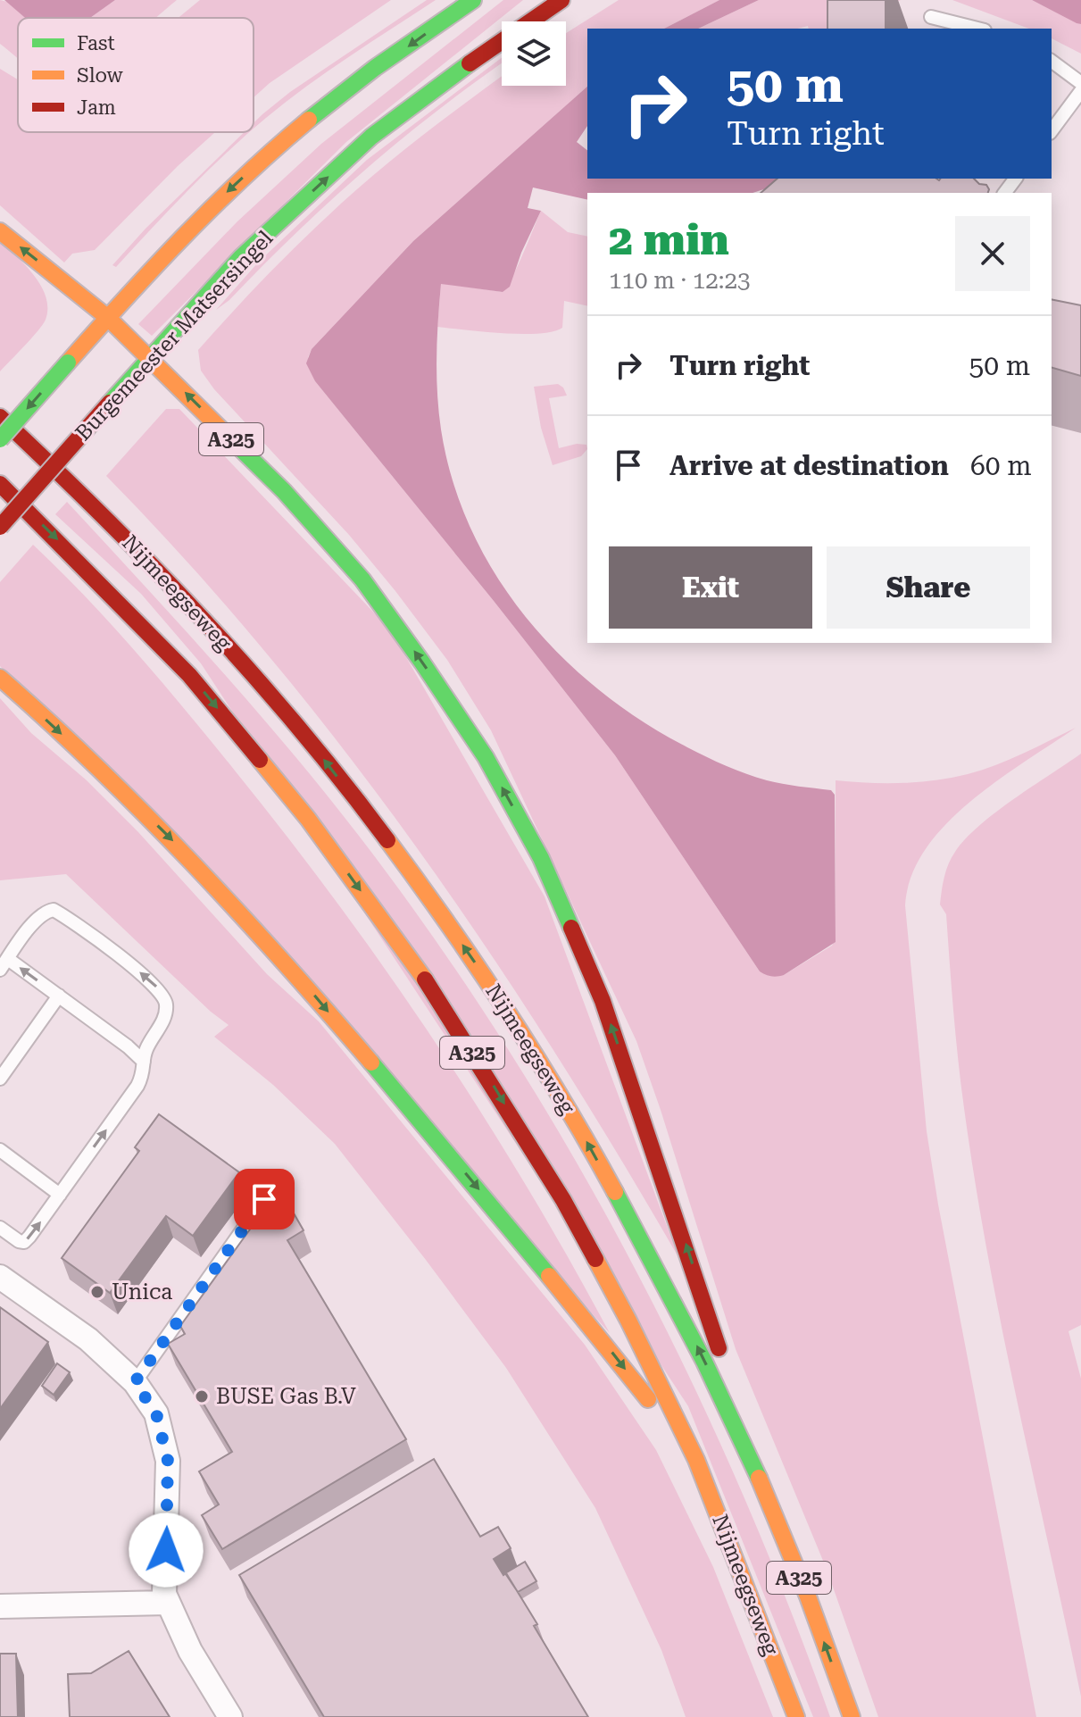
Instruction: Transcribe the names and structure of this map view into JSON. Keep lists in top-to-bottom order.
{
  "streets": {
    "main road": ["Burgemeester Matsersingel", "A325", "Nijmeegseweg"]
  },
  "crossings": [
    ["Burgemeester Matsersingel", "A325"],
    ["A325", "Nijmeegseweg"]
  ],
  "places": ["Unica", "BUSE Gas B.V"],
  "legend": ["Fast", "Slow", "Jam"],
  "page": {
    "turn": ["50 m", "Turn right"],
    "heading": ["2 min", "110 m · 12:23"],
    "list": [
      {
        "name": "Turn right",
        "value": "50 m"
      },
      {
        "name": "Arrive at destination",
        "value": "60 m"
      }
    ],
    "buttons": ["Exit", "Share"]
  }
}
